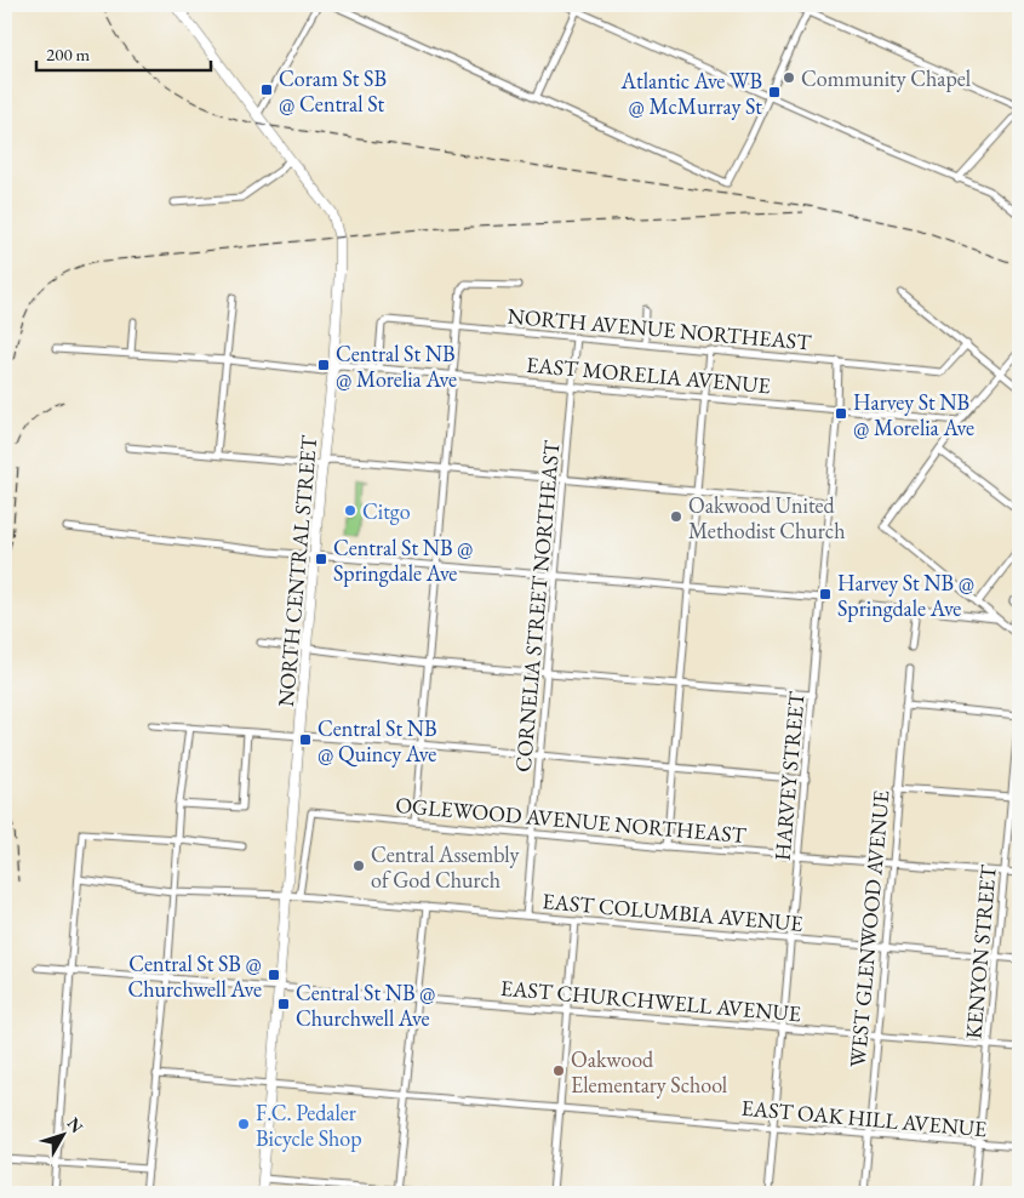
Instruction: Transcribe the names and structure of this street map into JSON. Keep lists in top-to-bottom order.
{
  "streets": {
    "main road": ["NORTH CENTRAL STREET"],
    "street": [
      "NORTH AVENUE NORTHEAST",
      "EAST MORELIA AVENUE",
      "CORNELIA STREET NORTHEAST",
      "HARVEY STREET",
      "OGLEWOOD AVENUE NORTHEAST",
      "EAST COLUMBIA AVENUE",
      "WEST GLENWOOD AVENUE",
      "KENYON STREET",
      "EAST CHURCHWELL AVENUE",
      "EAST OAK HILL AVENUE"
    ]
  },
  "crossings": [
    ["NORTH AVENUE NORTHEAST", "EAST MORELIA AVENUE"],
    ["NORTH AVENUE NORTHEAST", "CORNELIA STREET NORTHEAST"],
    ["NORTH AVENUE NORTHEAST", "HARVEY STREET"],
    ["EAST MORELIA AVENUE", "NORTH CENTRAL STREET"],
    ["EAST MORELIA AVENUE", "CORNELIA STREET NORTHEAST"],
    ["EAST MORELIA AVENUE", "HARVEY STREET"],
    ["NORTH CENTRAL STREET", "EAST COLUMBIA AVENUE"],
    ["NORTH CENTRAL STREET", "EAST CHURCHWELL AVENUE"],
    ["NORTH CENTRAL STREET", "EAST OAK HILL AVENUE"],
    ["CORNELIA STREET NORTHEAST", "OGLEWOOD AVENUE NORTHEAST"],
    ["CORNELIA STREET NORTHEAST", "EAST COLUMBIA AVENUE"],
    ["HARVEY STREET", "OGLEWOOD AVENUE NORTHEAST"],
    ["HARVEY STREET", "EAST COLUMBIA AVENUE"],
    ["HARVEY STREET", "EAST CHURCHWELL AVENUE"],
    ["HARVEY STREET", "EAST OAK HILL AVENUE"],
    ["OGLEWOOD AVENUE NORTHEAST", "EAST COLUMBIA AVENUE"],
    ["OGLEWOOD AVENUE NORTHEAST", "WEST GLENWOOD AVENUE"],
    ["OGLEWOOD AVENUE NORTHEAST", "KENYON STREET"],
    ["EAST COLUMBIA AVENUE", "WEST GLENWOOD AVENUE"],
    ["EAST COLUMBIA AVENUE", "KENYON STREET"],
    ["WEST GLENWOOD AVENUE", "EAST CHURCHWELL AVENUE"],
    ["WEST GLENWOOD AVENUE", "EAST OAK HILL AVENUE"],
    ["KENYON STREET", "EAST CHURCHWELL AVENUE"],
    ["KENYON STREET", "EAST OAK HILL AVENUE"]
  ],
  "places": {
    "other": [
      "Community Chapel",
      "Citgo",
      "Oakwood United Methodist Church",
      "Central Assembly of God Church",
      "Oakwood Elementary School",
      "F.C. Pedaler Bicycle Shop"
    ],
    "transit": [
      "Coram St SB @ Central St",
      "Atlantic Ave WB @ McMurray St",
      "Central St NB @ Morelia Ave",
      "Harvey St NB @ Morelia Ave",
      "Central St NB @ Springdale Ave",
      "Harvey St NB @ Springdale Ave",
      "Central St NB @ Quincy Ave",
      "Central St SB @ Churchwell Ave",
      "Central St NB @ Churchwell Ave"
    ]
  },
  "scale_bar": "200 m",
  "north": "top right"
}
